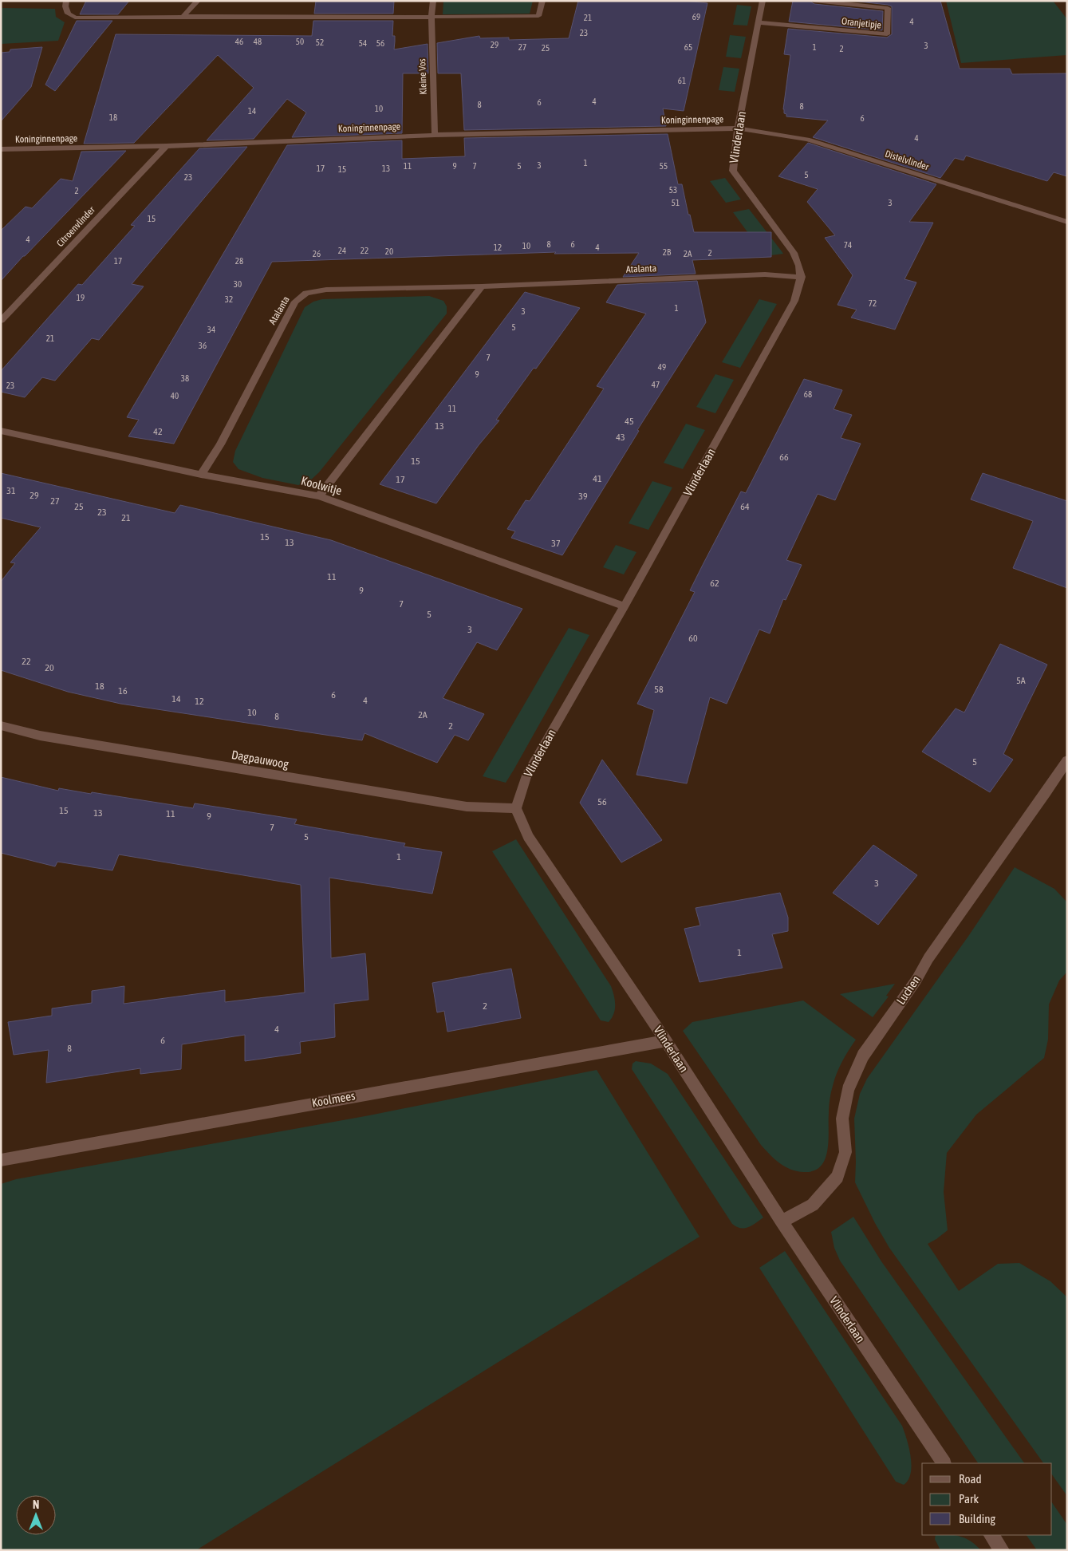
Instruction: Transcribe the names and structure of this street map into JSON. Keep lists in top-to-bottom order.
{
  "streets": {
    "street": [
      "Oranjetipje",
      "Kleine Vos",
      "Koninginnenpage",
      "Vlinderlaan",
      "Distelvlinder",
      "Citroenvlinder",
      "Atalanta",
      "Koolwitje",
      "Dagpauwoog",
      "Luchen",
      "Koolmees"
    ]
  },
  "crossings": [
    ["Oranjetipje", "Vlinderlaan"],
    ["Kleine Vos", "Koninginnenpage"],
    ["Koninginnenpage", "Vlinderlaan"],
    ["Koninginnenpage", "Distelvlinder"],
    ["Koninginnenpage", "Citroenvlinder"],
    ["Vlinderlaan", "Distelvlinder"],
    ["Vlinderlaan", "Atalanta"],
    ["Vlinderlaan", "Koolwitje"],
    ["Vlinderlaan", "Dagpauwoog"],
    ["Vlinderlaan", "Luchen"],
    ["Vlinderlaan", "Koolmees"],
    ["Atalanta", "Koolwitje"]
  ],
  "house_numbers": [
    "69",
    "21",
    "4",
    "23",
    "46",
    "48",
    "50",
    "52",
    "54",
    "56",
    "29",
    "3",
    "27",
    "65",
    "1",
    "25",
    "2",
    "61",
    "4",
    "6",
    "8",
    "8",
    "10",
    "14",
    "18",
    "6",
    "4",
    "1",
    "3",
    "11",
    "9",
    "7",
    "5",
    "55",
    "17",
    "13",
    "15",
    "5",
    "23",
    "53",
    "2",
    "51",
    "3",
    "15",
    "4",
    "8",
    "6",
    "74",
    "10",
    "12",
    "4",
    "24",
    "22",
    "20",
    "2B",
    "2",
    "26",
    "2A",
    "17",
    "28",
    "30",
    "19",
    "32",
    "72",
    "1",
    "3",
    "5",
    "34",
    "21",
    "36",
    "7",
    "49",
    "9",
    "38",
    "47",
    "23",
    "68",
    "40",
    "11",
    "45",
    "13",
    "42",
    "43",
    "66",
    "15",
    "41",
    "17",
    "31",
    "29",
    "39",
    "27",
    "25",
    "64",
    "23",
    "21",
    "15",
    "13",
    "37",
    "11",
    "62",
    "9",
    "7",
    "5",
    "3",
    "60",
    "22",
    "20",
    "5A",
    "18",
    "58",
    "16",
    "6",
    "14",
    "4",
    "12",
    "10",
    "2A",
    "8",
    "2",
    "5",
    "56",
    "15",
    "13",
    "11",
    "9",
    "7",
    "5",
    "1",
    "3",
    "1",
    "2",
    "4",
    "6",
    "8"
  ],
  "legend": ["Road", "Park", "Building"],
  "north": "top"
}
